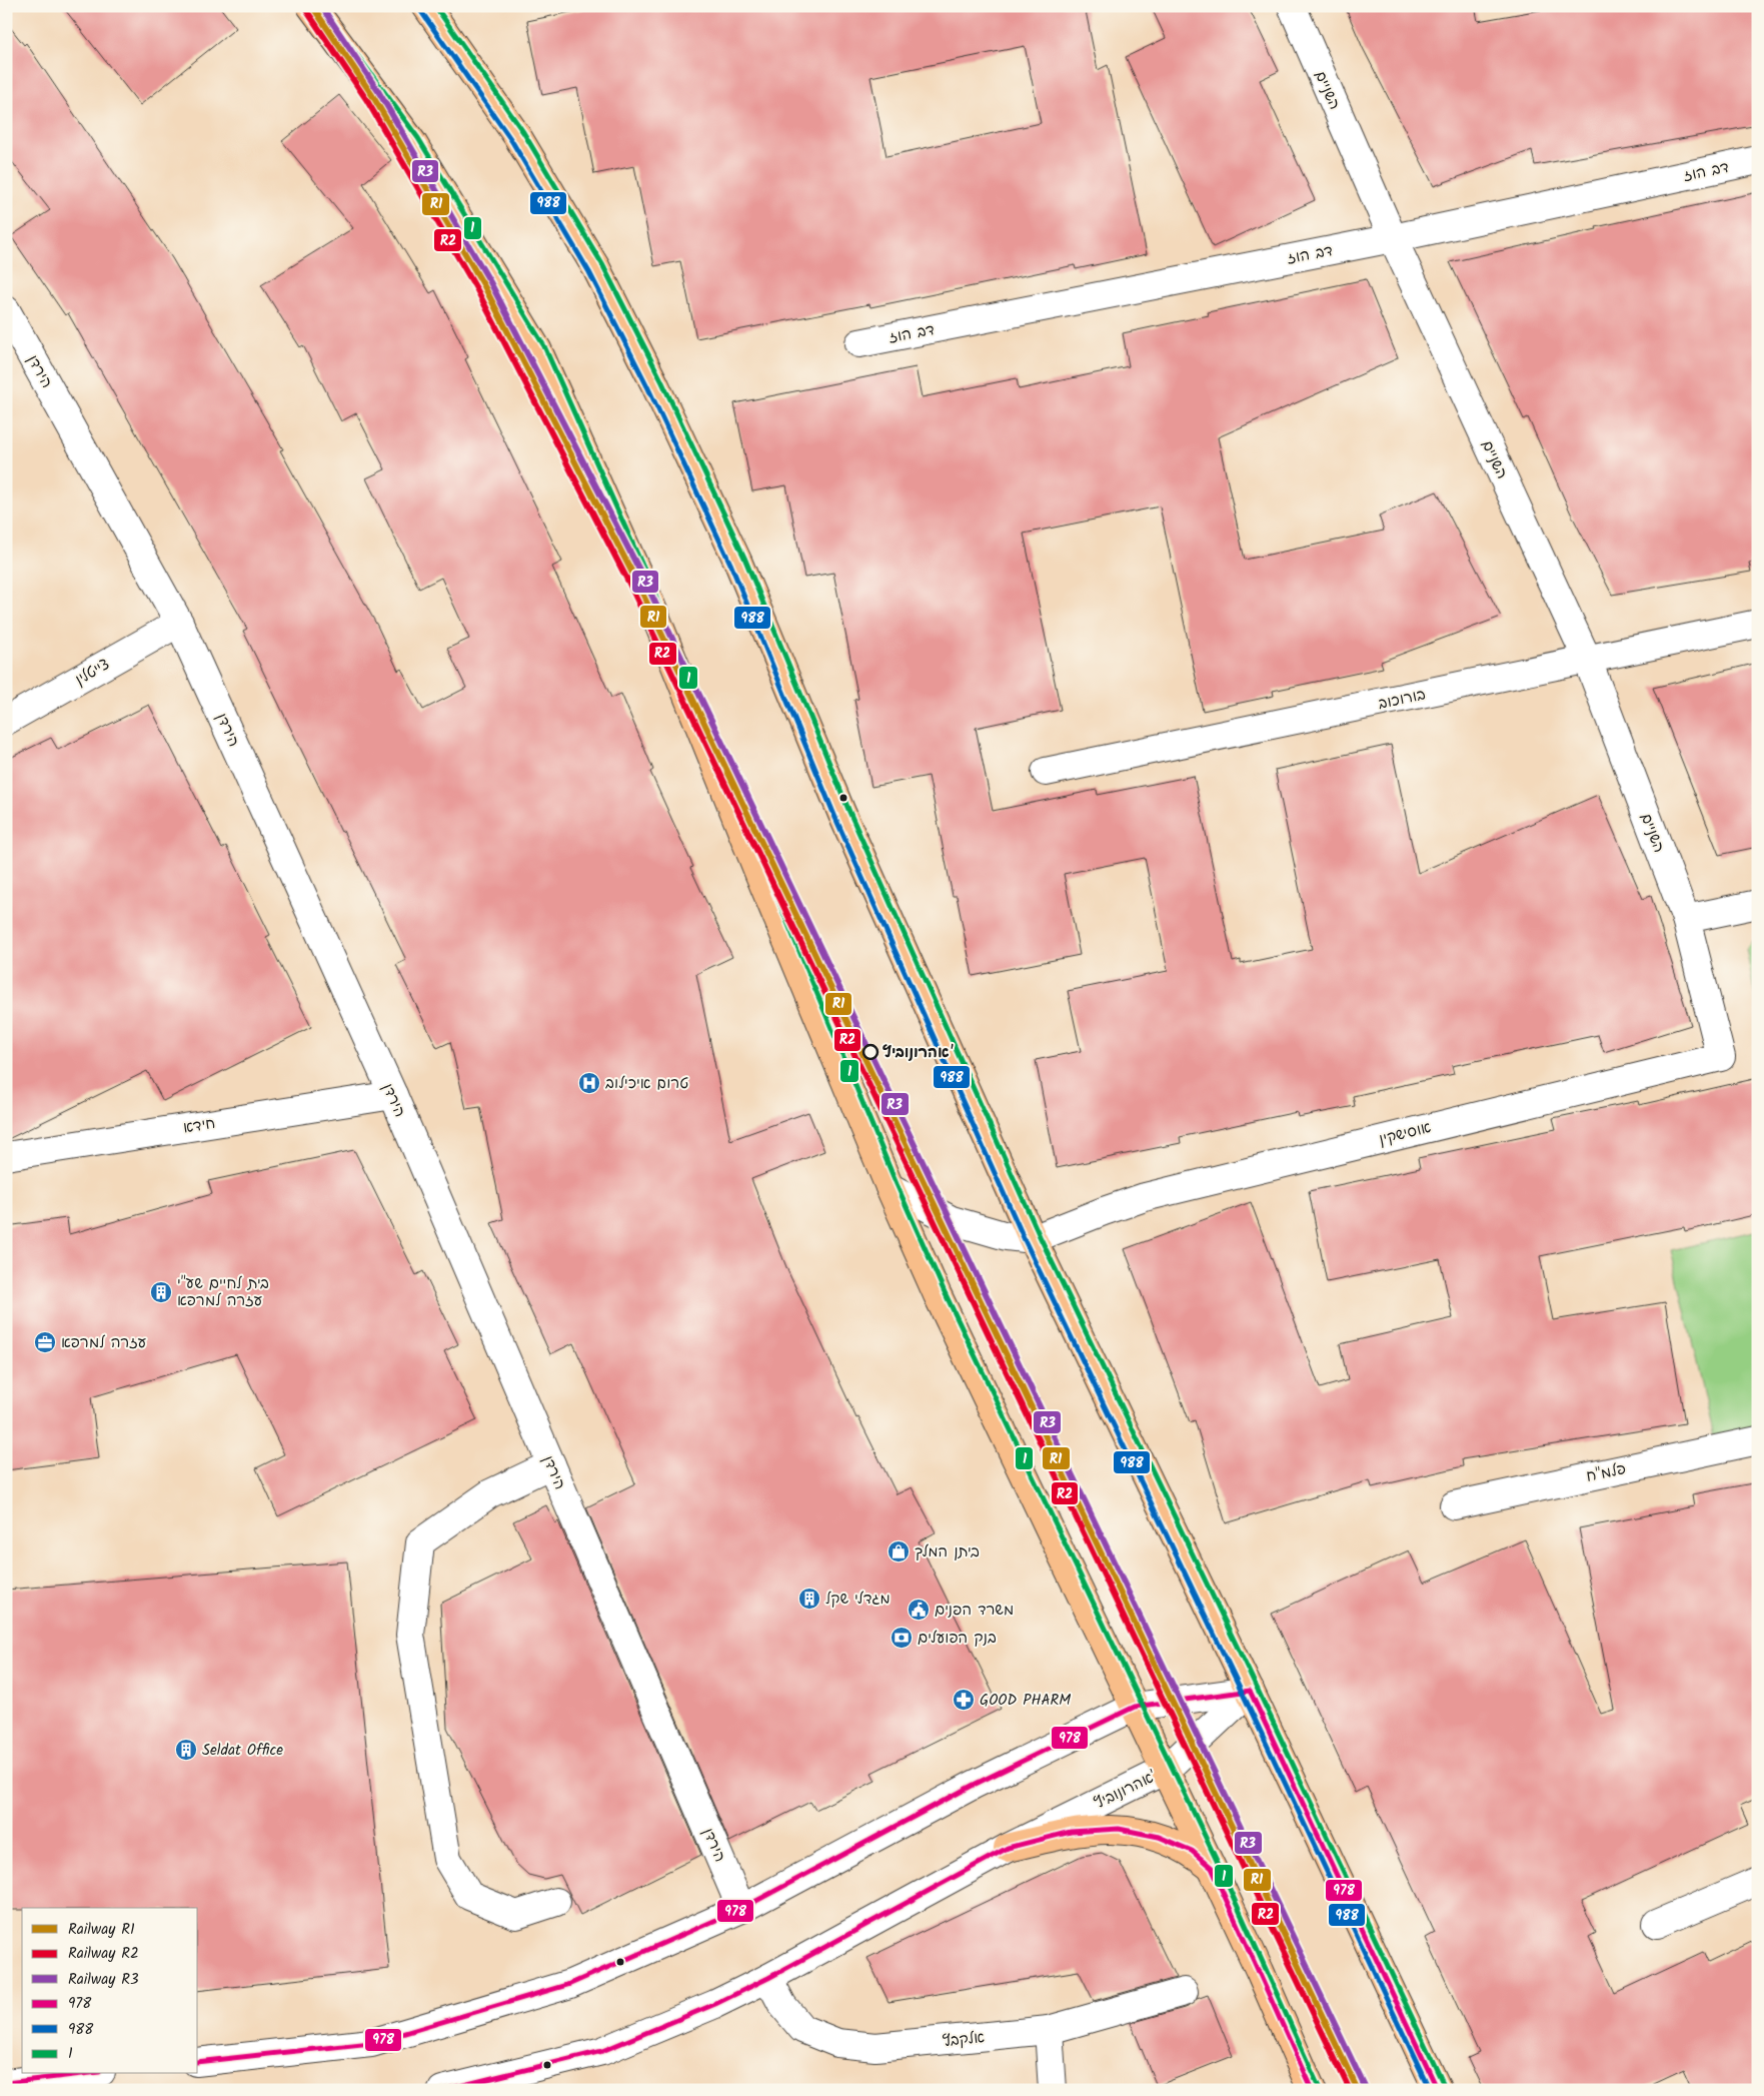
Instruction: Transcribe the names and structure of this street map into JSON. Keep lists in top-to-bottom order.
{
  "streets": {
    "street": [
      "השניים",
      "דב הוז",
      "הירדן",
      "צייטלין",
      "בורוכוב",
      "חידא",
      "אוסישקין",
      "פלמ\"ח",
      "אהרונוביץ'",
      "אלקבץ"
    ]
  },
  "crossings": [
    ["השניים", "דב הוז"],
    ["השניים", "בורוכוב"],
    ["השניים", "אוסישקין"],
    ["הירדן", "צייטלין"],
    ["הירדן", "חידא"],
    ["אהרונוביץ'", "אלקבץ"]
  ],
  "places": {
    "other": ["אהרונוביץ'"],
    "hospital": ["טרום איכילוב"],
    "building": ["בית לחיים שע\"י עזרה למרפא", "מגדלי שקל", "Seldat Office"],
    "office": ["עזרה למרפא"],
    "shop": ["ביתן המלך"],
    "public building": ["משרד הפנים"],
    "bank": ["בנק הפועלים"],
    "pharmacy": ["GOOD PHARM"]
  },
  "lines": [
    "rail line R1",
    "rail line R3",
    "transit line 1",
    "rail line R2",
    "transit line 988",
    "transit line 978"
  ],
  "legend": [
    "Railway R1",
    "Railway R2",
    "Railway R3",
    "978",
    "988",
    "1"
  ]
}
